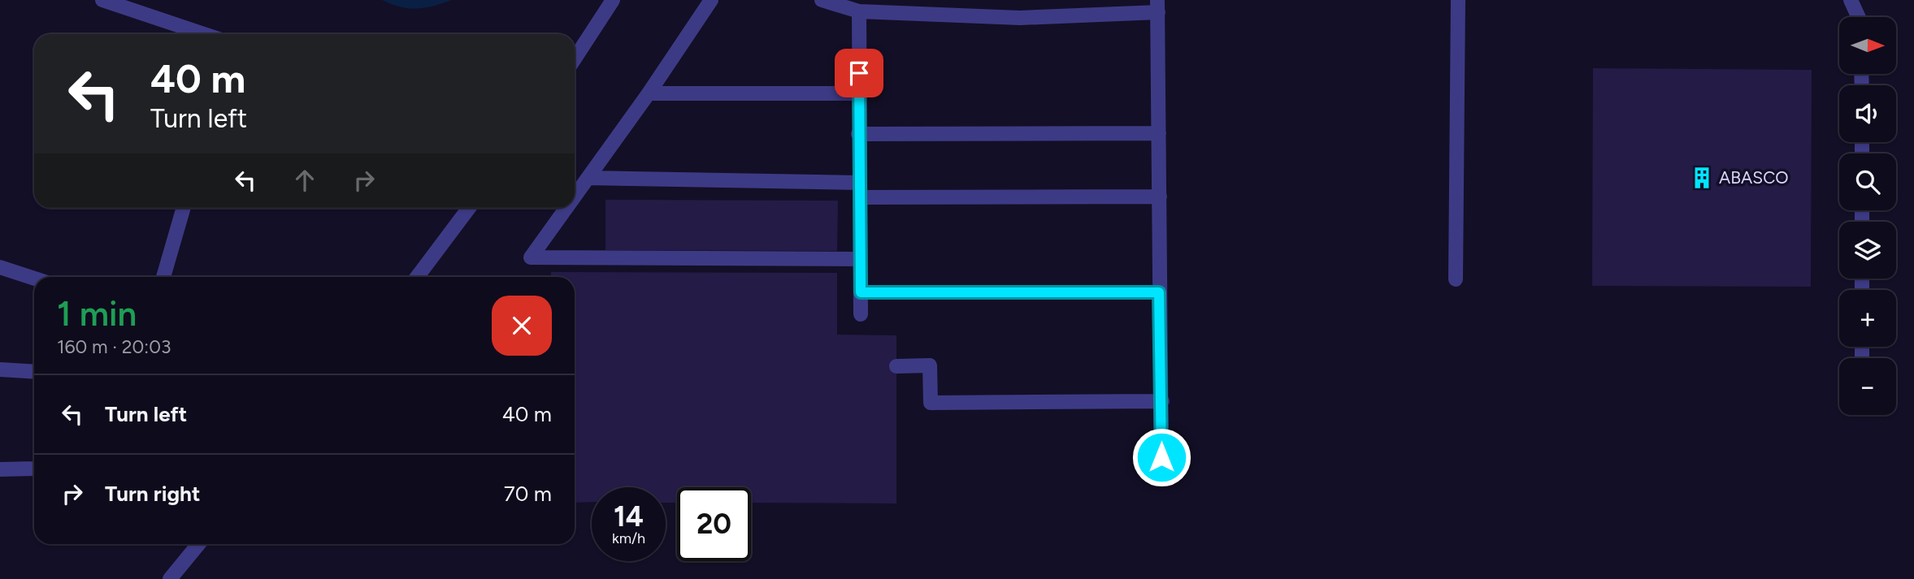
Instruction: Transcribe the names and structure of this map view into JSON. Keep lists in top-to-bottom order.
{
  "places": {
    "building": ["ABASCO"]
  },
  "north": "right",
  "page": {
    "map_buttons": ["+", "−"],
    "turn": ["40 m", "Turn left"],
    "heading": ["1 min", "160 m · 20:03"],
    "list": [
      {
        "name": "Turn left",
        "value": "40 m"
      },
      {
        "name": "Turn right",
        "value": "70 m"
      }
    ],
    "speed": "14 km/h",
    "limit": "20"
  }
}
